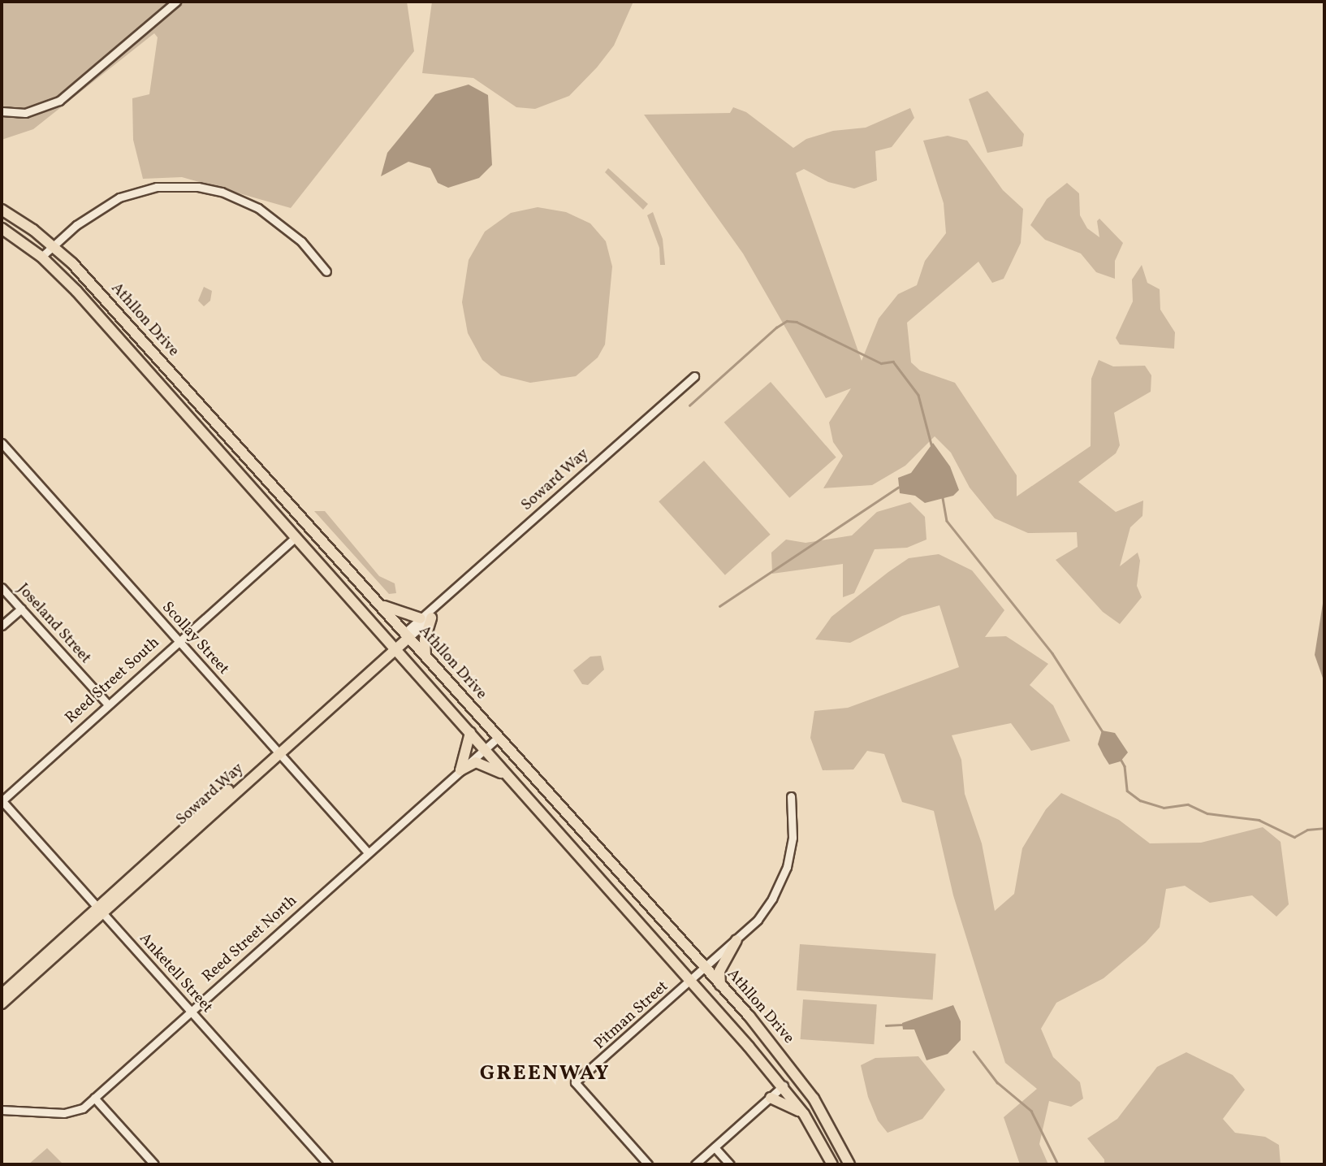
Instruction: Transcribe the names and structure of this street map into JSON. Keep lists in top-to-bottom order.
{
  "streets": {
    "main road": ["Athllon Drive", "Soward Way"],
    "street": [
      "Joseland Street",
      "Scollay Street",
      "Reed Street South",
      "Reed Street North",
      "Anketell Street",
      "Pitman Street"
    ]
  },
  "crossings": [
    ["Athllon Drive", "Soward Way"],
    ["Athllon Drive", "Reed Street South"],
    ["Athllon Drive", "Reed Street North"],
    ["Athllon Drive", "Pitman Street"],
    ["Soward Way", "Scollay Street"],
    ["Soward Way", "Anketell Street"],
    ["Joseland Street", "Reed Street South"],
    ["Scollay Street", "Reed Street South"],
    ["Scollay Street", "Reed Street North"],
    ["Reed Street South", "Anketell Street"],
    ["Reed Street North", "Anketell Street"]
  ],
  "districts": ["GREENWAY"]
}
